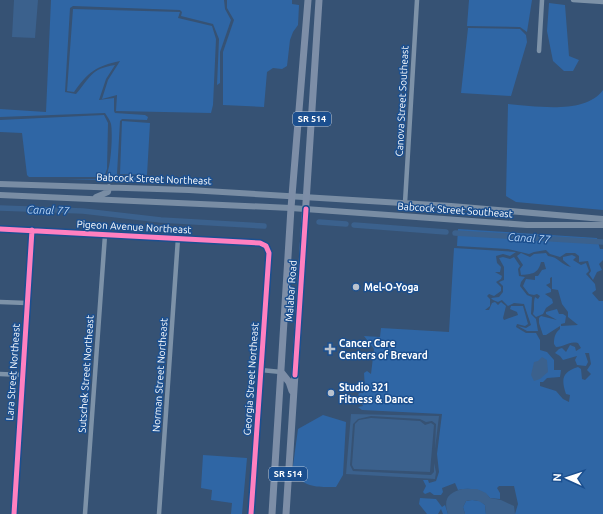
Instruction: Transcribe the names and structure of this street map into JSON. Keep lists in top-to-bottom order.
{
  "streets": {
    "main road": [
      "SR 514",
      "Babcock Street Northeast",
      "Babcock Street Southeast",
      "Malabar Road"
    ],
    "street": [
      "Canova Street Southeast",
      "Pigeon Avenue Northeast",
      "Lara Street Northeast",
      "Sutschek Street Northeast",
      "Norman Street Northeast",
      "Georgia Street Northeast"
    ]
  },
  "crossings": [
    ["Canova Street Southeast", "Babcock Street Southeast"],
    ["Babcock Street Northeast", "Babcock Street Southeast"],
    ["Babcock Street Northeast", "Malabar Road"],
    ["Babcock Street Southeast", "Malabar Road"],
    ["Pigeon Avenue Northeast", "Lara Street Northeast"],
    ["Pigeon Avenue Northeast", "Sutschek Street Northeast"],
    ["Pigeon Avenue Northeast", "Norman Street Northeast"],
    ["Pigeon Avenue Northeast", "Georgia Street Northeast"]
  ],
  "water": ["Canal 77"],
  "places": {
    "other": ["Mel-O-Yoga", "Studio 321 Fitness & Dance"],
    "health": ["Cancer Care Centers of Brevard"]
  },
  "north": "left"
}
